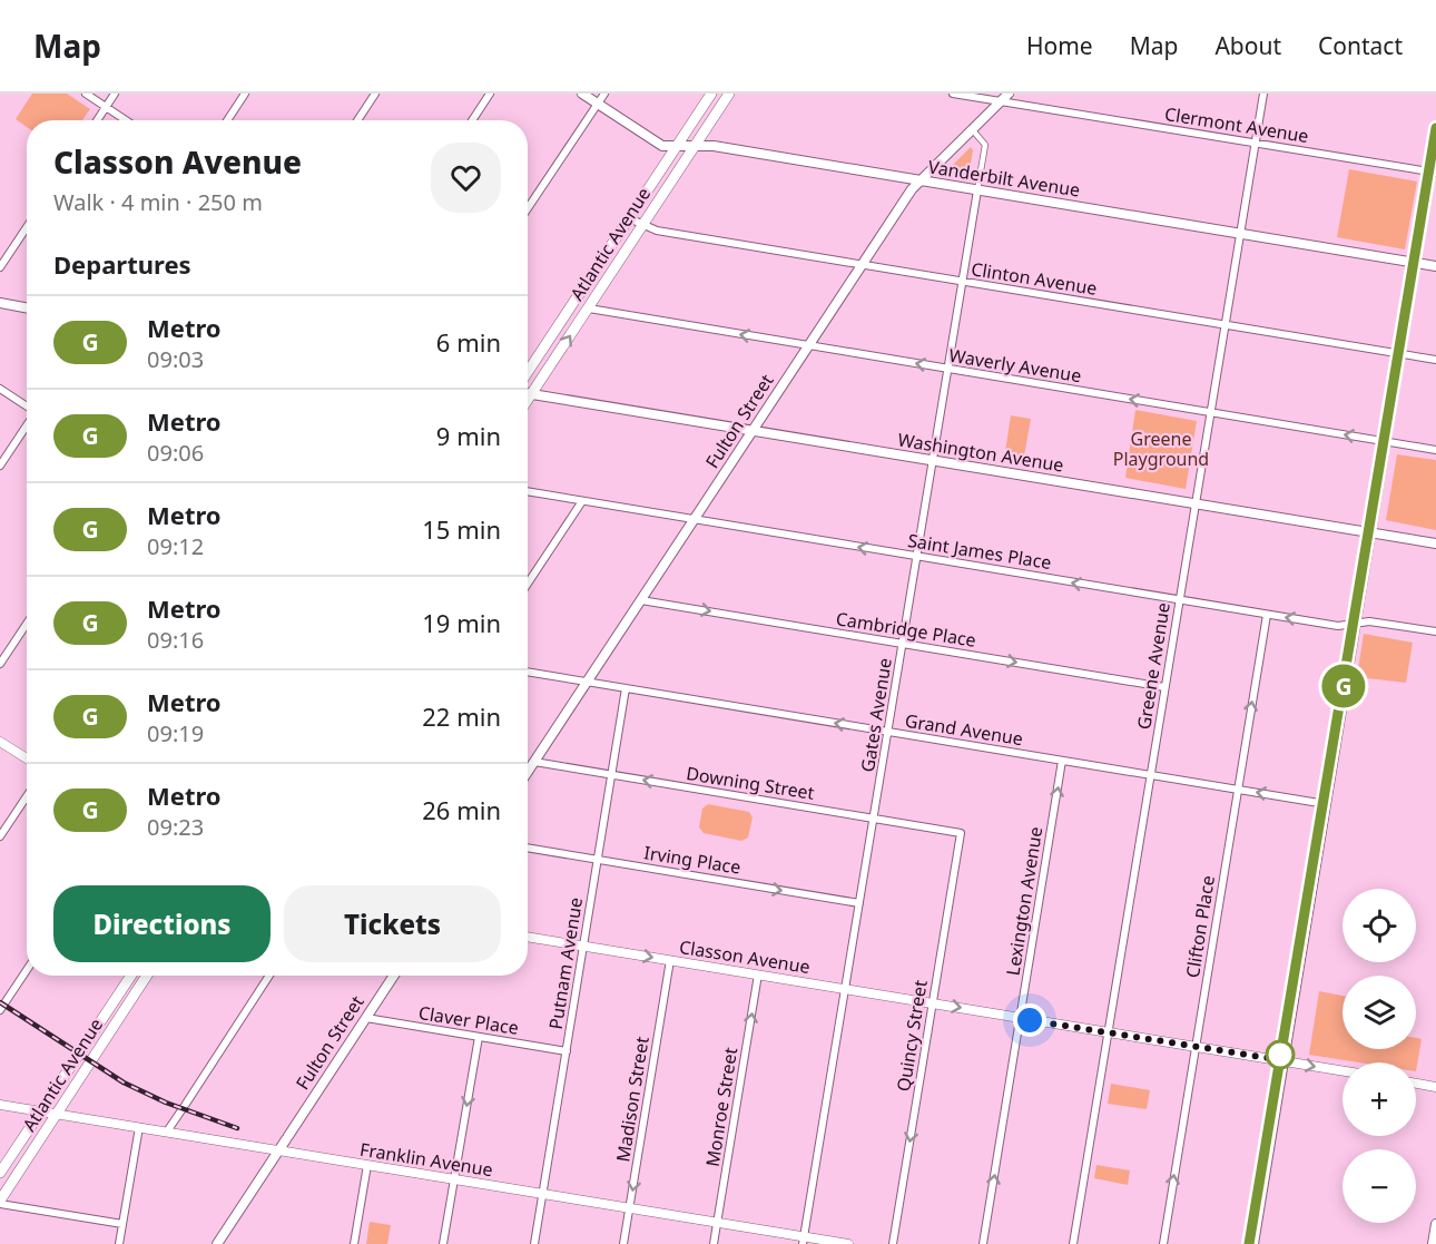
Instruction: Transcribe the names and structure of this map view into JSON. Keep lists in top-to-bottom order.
{
  "streets": {
    "main road": [
      "Vanderbilt Avenue",
      "Atlantic Avenue",
      "Fulton Street",
      "Washington Avenue"
    ],
    "street": [
      "Clermont Avenue",
      "Clinton Avenue",
      "Waverly Avenue",
      "Saint James Place",
      "Cambridge Place",
      "Greene Avenue",
      "Gates Avenue",
      "Grand Avenue",
      "Downing Street",
      "Irving Place",
      "Lexington Avenue",
      "Clifton Place",
      "Classon Avenue",
      "Putnam Avenue",
      "Claver Place",
      "Quincy Street",
      "Madison Street",
      "Monroe Street",
      "Franklin Avenue"
    ]
  },
  "crossings": [
    ["Clermont Avenue", "Fulton Street"],
    ["Clermont Avenue", "Greene Avenue"],
    ["Vanderbilt Avenue", "Atlantic Avenue"],
    ["Vanderbilt Avenue", "Fulton Street"],
    ["Vanderbilt Avenue", "Greene Avenue"],
    ["Vanderbilt Avenue", "Gates Avenue"],
    ["Atlantic Avenue", "Clinton Avenue"],
    ["Atlantic Avenue", "Waverly Avenue"],
    ["Atlantic Avenue", "Washington Avenue"],
    ["Atlantic Avenue", "Franklin Avenue"],
    ["Clinton Avenue", "Fulton Street"],
    ["Clinton Avenue", "Greene Avenue"],
    ["Clinton Avenue", "Gates Avenue"],
    ["Waverly Avenue", "Fulton Street"],
    ["Waverly Avenue", "Greene Avenue"],
    ["Waverly Avenue", "Gates Avenue"],
    ["Fulton Street", "Washington Avenue"],
    ["Fulton Street", "Saint James Place"],
    ["Fulton Street", "Cambridge Place"],
    ["Fulton Street", "Grand Avenue"],
    ["Fulton Street", "Downing Street"],
    ["Fulton Street", "Claver Place"],
    ["Fulton Street", "Franklin Avenue"],
    ["Washington Avenue", "Greene Avenue"],
    ["Washington Avenue", "Gates Avenue"],
    ["Saint James Place", "Greene Avenue"],
    ["Saint James Place", "Gates Avenue"],
    ["Saint James Place", "Clifton Place"],
    ["Cambridge Place", "Greene Avenue"],
    ["Cambridge Place", "Gates Avenue"],
    ["Greene Avenue", "Grand Avenue"],
    ["Greene Avenue", "Classon Avenue"],
    ["Gates Avenue", "Grand Avenue"],
    ["Gates Avenue", "Downing Street"],
    ["Gates Avenue", "Irving Place"],
    ["Gates Avenue", "Classon Avenue"],
    ["Gates Avenue", "Franklin Avenue"],
    ["Grand Avenue", "Lexington Avenue"],
    ["Grand Avenue", "Clifton Place"],
    ["Grand Avenue", "Putnam Avenue"],
    ["Downing Street", "Putnam Avenue"],
    ["Downing Street", "Quincy Street"],
    ["Irving Place", "Putnam Avenue"],
    ["Lexington Avenue", "Classon Avenue"],
    ["Clifton Place", "Classon Avenue"],
    ["Classon Avenue", "Putnam Avenue"],
    ["Classon Avenue", "Quincy Street"],
    ["Classon Avenue", "Madison Street"],
    ["Classon Avenue", "Monroe Street"],
    ["Putnam Avenue", "Claver Place"],
    ["Putnam Avenue", "Franklin Avenue"],
    ["Madison Street", "Franklin Avenue"],
    ["Monroe Street", "Franklin Avenue"]
  ],
  "one_way": [
    "Waverly Avenue",
    "Saint James Place",
    "Cambridge Place",
    "Grand Avenue",
    "Downing Street",
    "Irving Place",
    "Lexington Avenue",
    "Clifton Place",
    "Quincy Street",
    "Madison Street",
    "Monroe Street"
  ],
  "parks": ["Greene Playground"],
  "lines": ["metro line G"],
  "page": {
    "header": "Map",
    "nav": [
      "Home",
      "Map",
      "About",
      "Contact"
    ],
    "on_map": "G",
    "heading": [
      ["Classon Avenue", "Walk · 4 min · 250 m"],
      "Departures"
    ],
    "list": [
      {
        "mark": "G",
        "name": "Metro",
        "note": "09:03",
        "value": "6 min"
      },
      {
        "mark": "G",
        "name": "Metro",
        "note": "09:06",
        "value": "9 min"
      },
      {
        "mark": "G",
        "name": "Metro",
        "note": "09:12",
        "value": "15 min"
      },
      {
        "mark": "G",
        "name": "Metro",
        "note": "09:16",
        "value": "19 min"
      },
      {
        "mark": "G",
        "name": "Metro",
        "note": "09:19",
        "value": "22 min"
      },
      {
        "mark": "G",
        "name": "Metro",
        "note": "09:23",
        "value": "26 min"
      }
    ],
    "buttons": ["Directions", "Tickets"],
    "map_buttons": ["+", "−"]
  }
}
